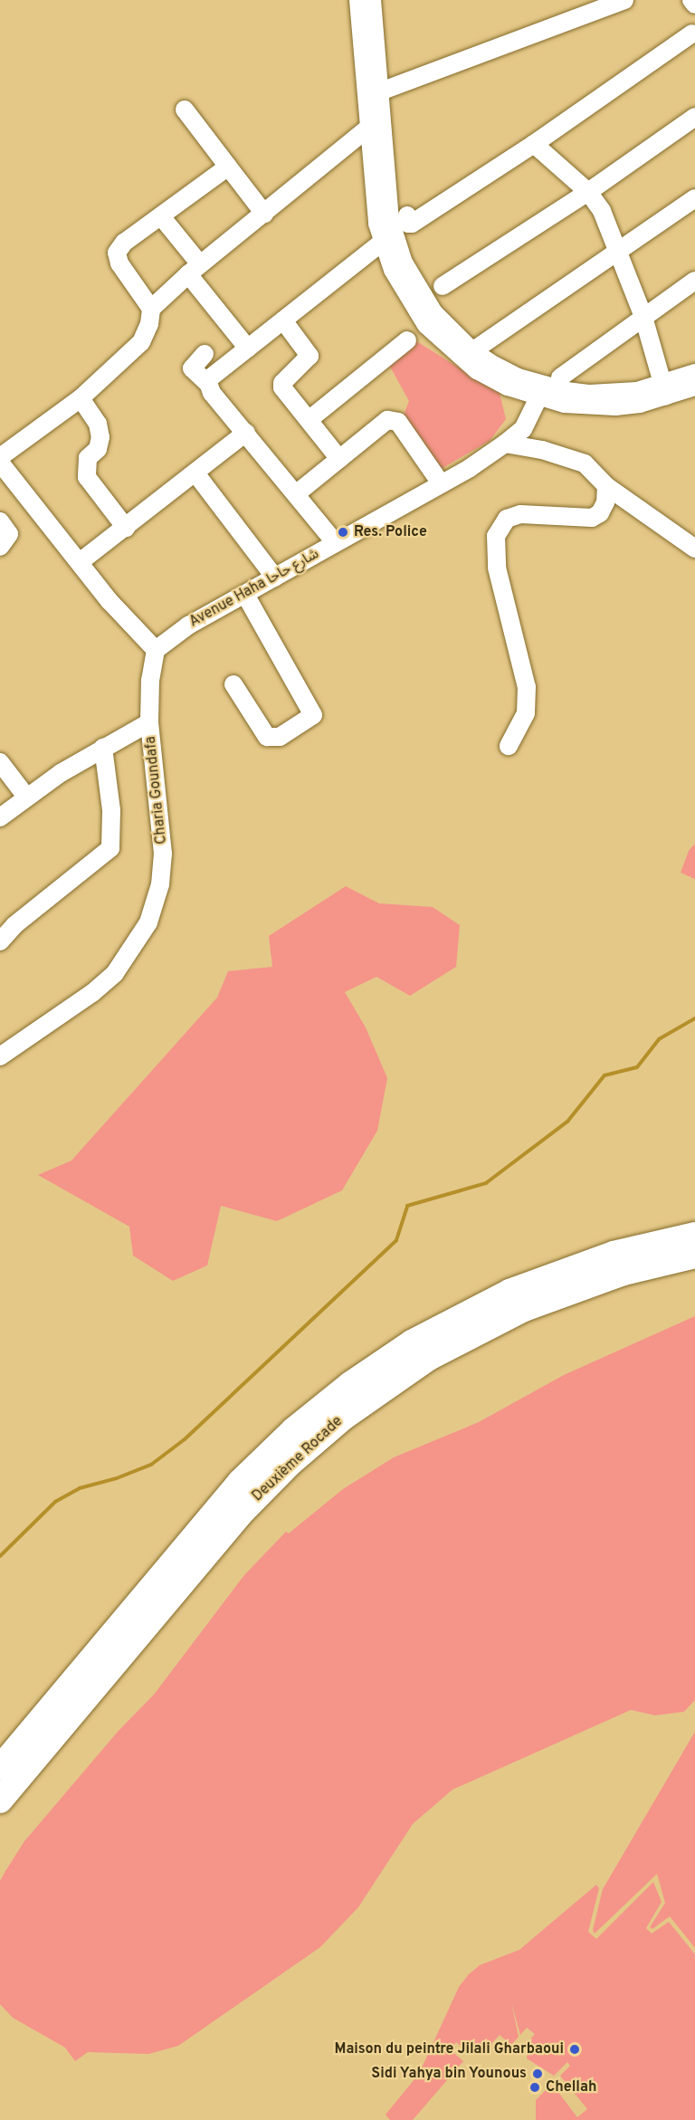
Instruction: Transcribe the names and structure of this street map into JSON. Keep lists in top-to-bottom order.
{
  "streets": {
    "highway": ["Deuxième Rocade"],
    "street": ["Avenue Haha شارع حاحا", "Charia Goundafa"]
  },
  "crossings": [
    ["Avenue Haha شارع حاحا", "Charia Goundafa"]
  ],
  "places": [
    "Res. Police",
    "Maison du peintre Jilali Gharbaoui",
    "Sidi Yahya bin Younous",
    "Chellah"
  ]
}
